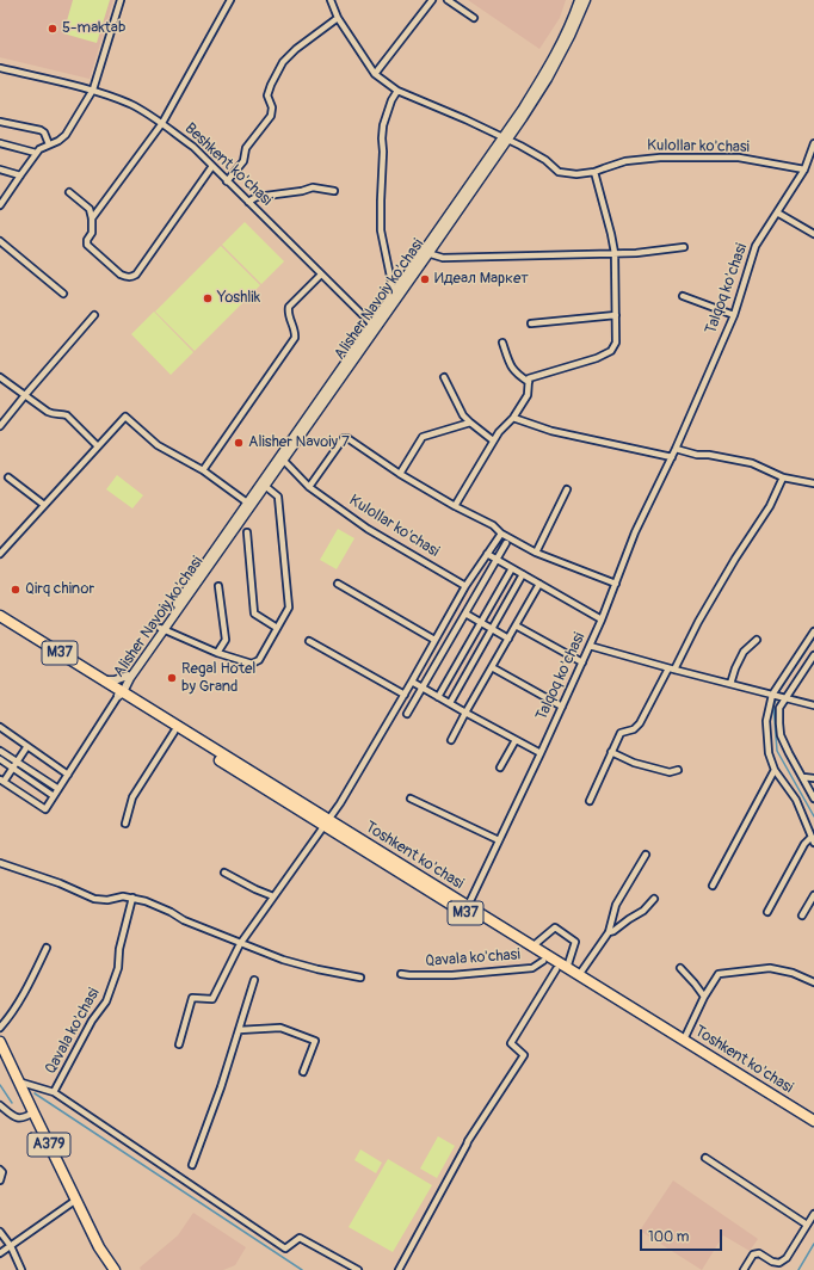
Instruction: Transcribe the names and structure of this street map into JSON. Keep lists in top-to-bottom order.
{
  "streets": {
    "highway": ["M37", "Toshkent ko'chasi", "A379"],
    "main road": ["Alisher Navoiy ko'chasi"],
    "street": [
      "Kulollar ko'chasi",
      "Beshkent ko'chasi",
      "Talqoq ko'chasi",
      "Qavala ko'chasi"
    ]
  },
  "crossings": [
    ["Kulollar ko'chasi", "Talqoq ko'chasi"],
    ["Kulollar ko'chasi", "Alisher Navoiy ko'chasi"],
    ["Beshkent ko'chasi", "Alisher Navoiy ko'chasi"],
    ["Talqoq ko'chasi", "Toshkent ko'chasi"],
    ["Alisher Navoiy ko'chasi", "Toshkent ko'chasi"],
    ["Toshkent ko'chasi", "Qavala ko'chasi"]
  ],
  "places": [
    "5-maktab",
    "Идеал Маркет",
    "Yoshlik",
    "Alisher Navoiy 7",
    "Qirq chinor",
    "Regal Hotel by Grand"
  ],
  "scale_bar": "100 m"
}
